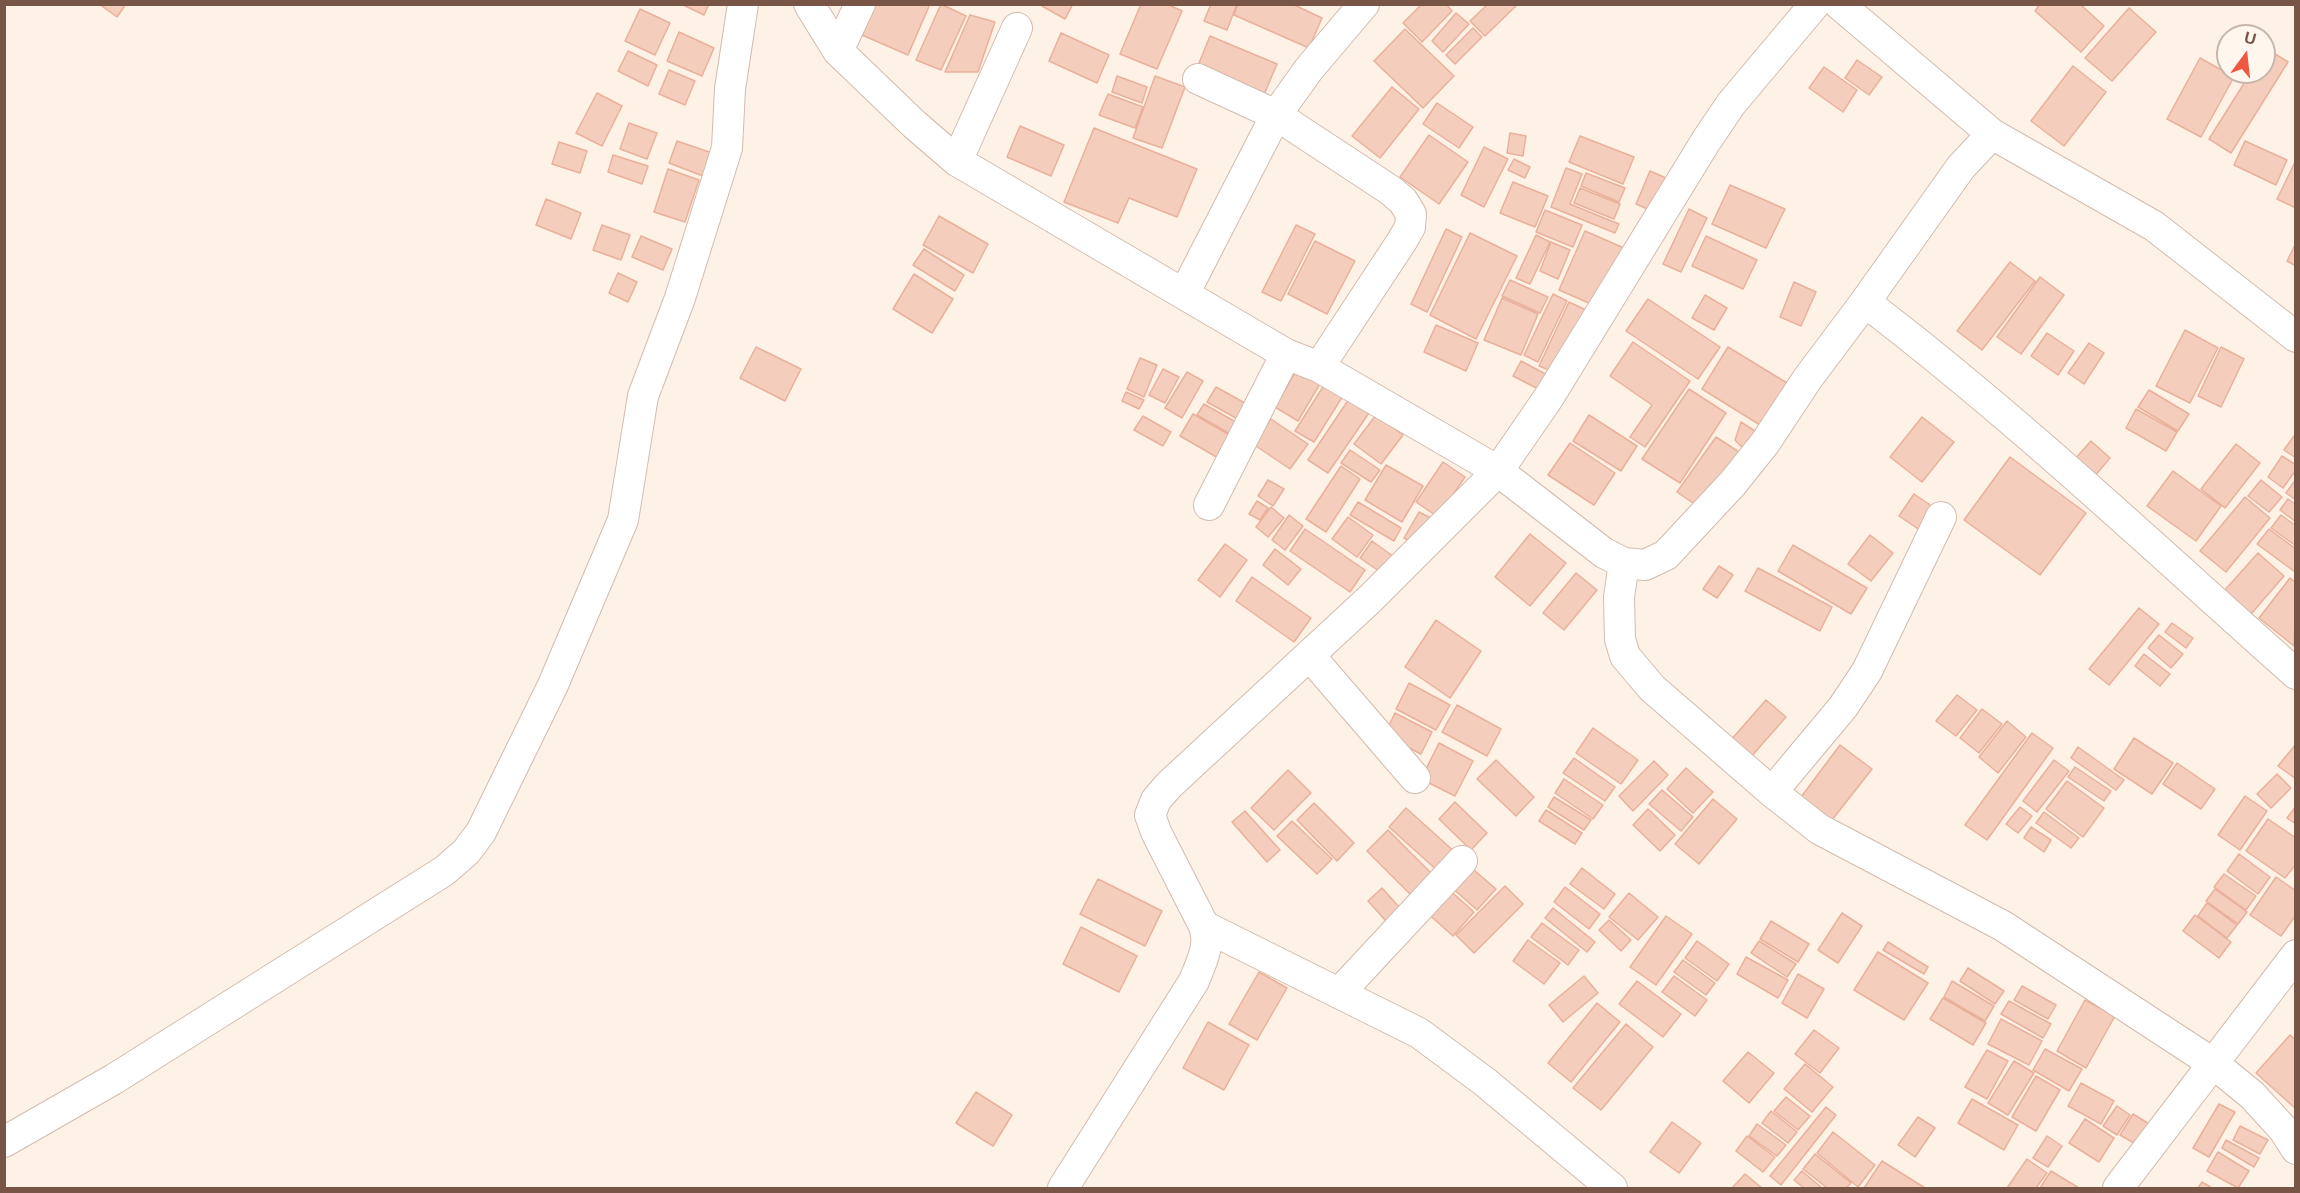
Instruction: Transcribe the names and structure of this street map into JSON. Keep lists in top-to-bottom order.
{
  "north": "top"
}
